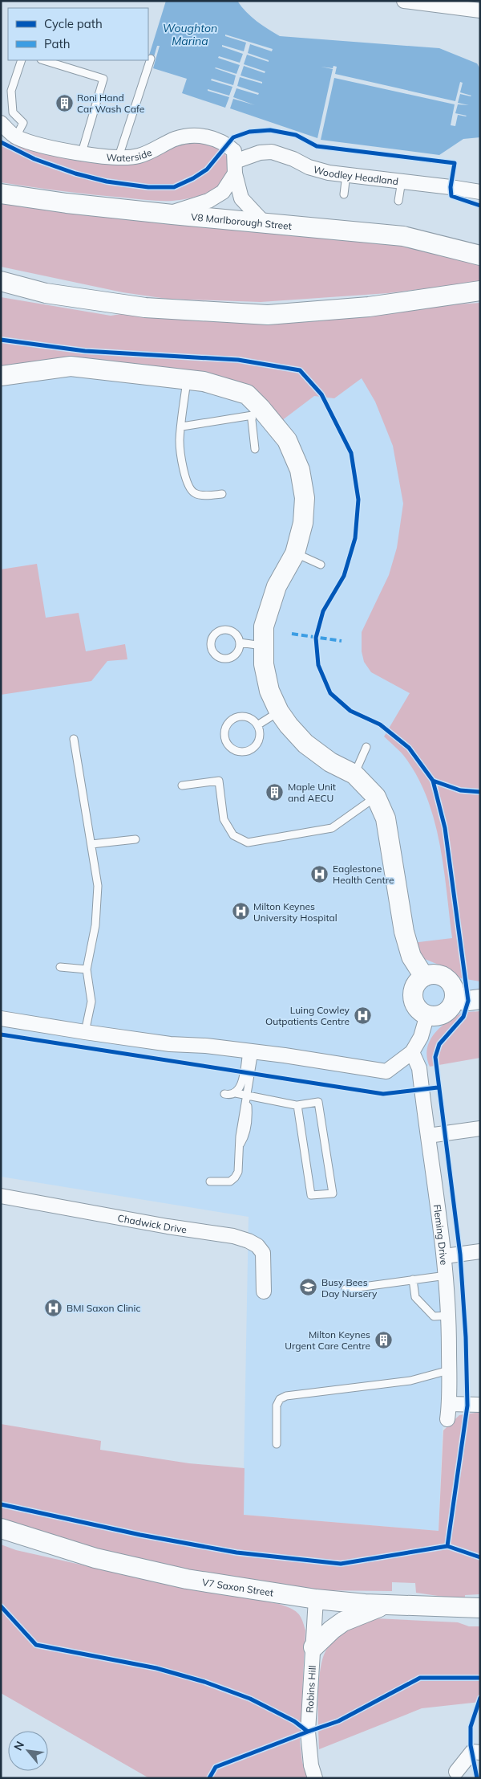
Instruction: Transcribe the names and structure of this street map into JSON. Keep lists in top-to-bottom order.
{
  "streets": {
    "street": [
      "Waterside",
      "Woodley Headland",
      "V8 Marlborough Street",
      "Chadwick Drive",
      "Fleming Drive",
      "V7 Saxon Street",
      "Robins Hill"
    ]
  },
  "crossings": [
    ["Waterside", "Woodley Headland"],
    ["V7 Saxon Street", "Robins Hill"]
  ],
  "water": ["Woughton Marina"],
  "places": {
    "building": ["Roni Hand Car Wash Cafe", "Maple Unit and AECU", "Milton Keynes Urgent Care Centre"],
    "hospital": [
      "Eaglestone Health Centre",
      "Milton Keynes University Hospital",
      "Luing Cowley Outpatients Centre",
      "BMI Saxon Clinic"
    ],
    "school or university": ["Busy Bees Day Nursery"]
  },
  "legend": ["Cycle path", "Path"],
  "north": "top left"
}
